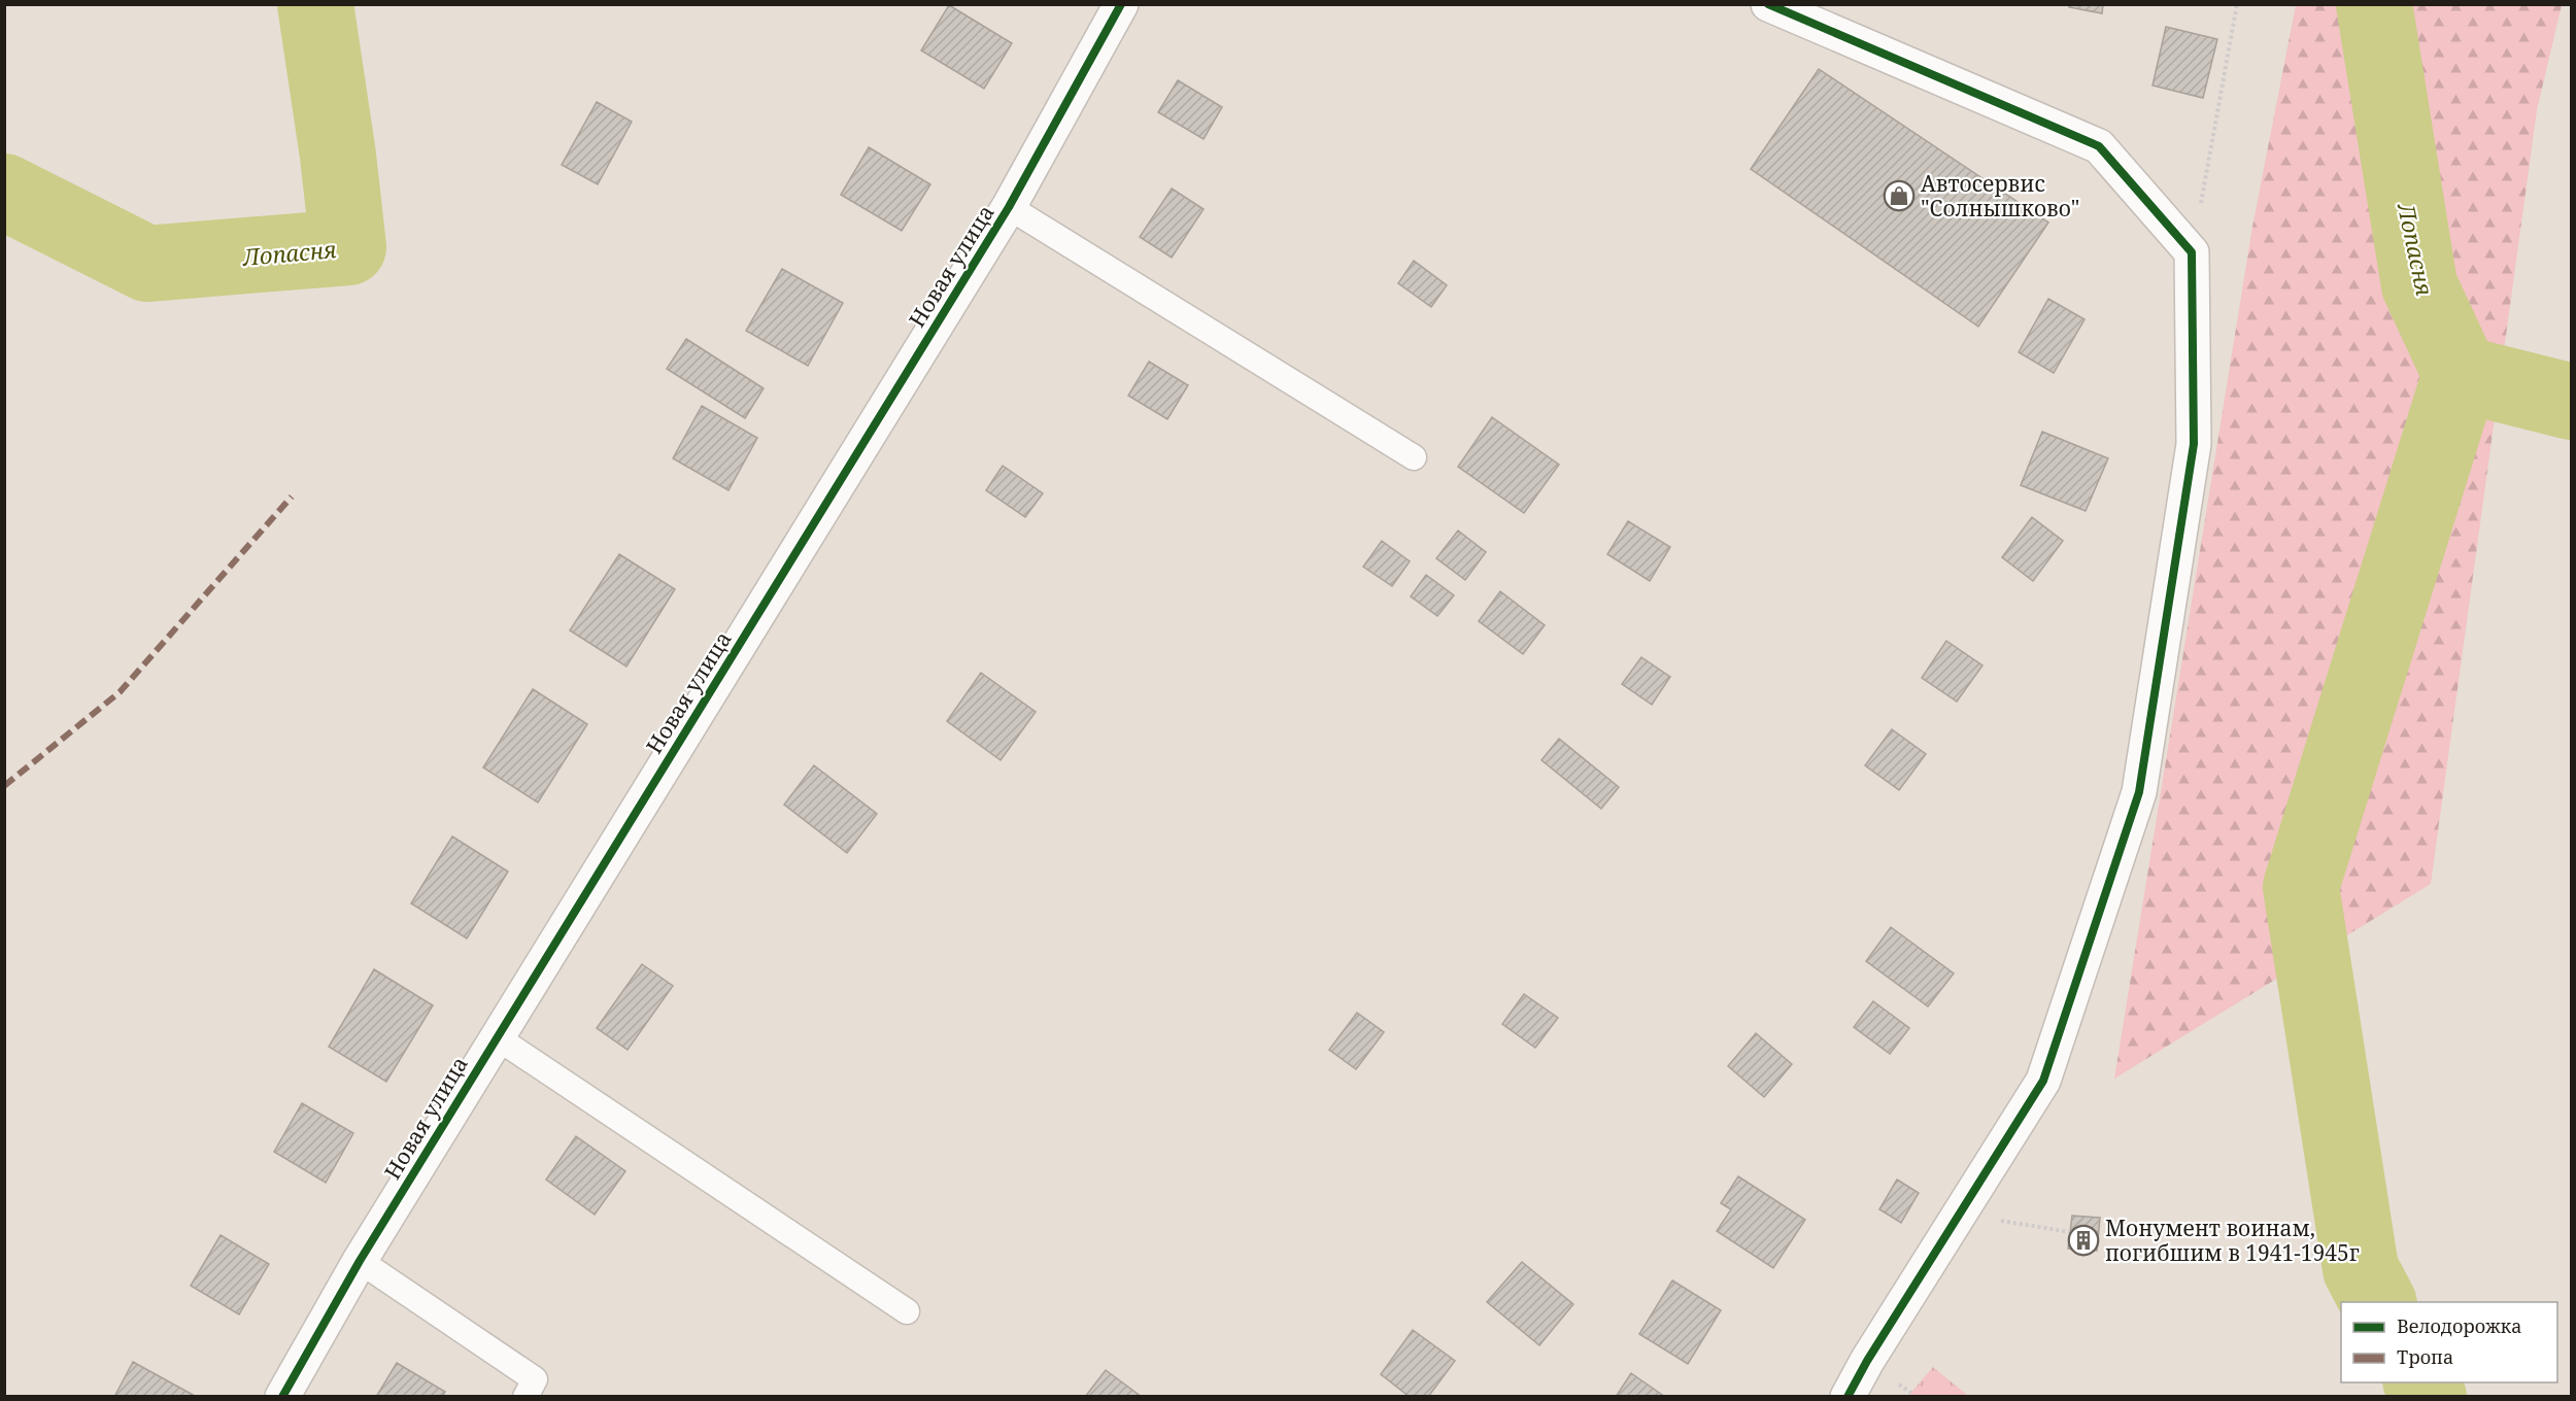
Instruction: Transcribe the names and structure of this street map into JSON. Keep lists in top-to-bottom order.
{
  "streets": {
    "street": ["Новая улица"]
  },
  "water": ["Лопасня"],
  "places": {
    "shop": ["Автосервис \"Солнышково\""],
    "building": ["Монумент воинам, погибшим в 1941-1945г"]
  },
  "legend": ["Велодорожка", "Тропа"]
}
